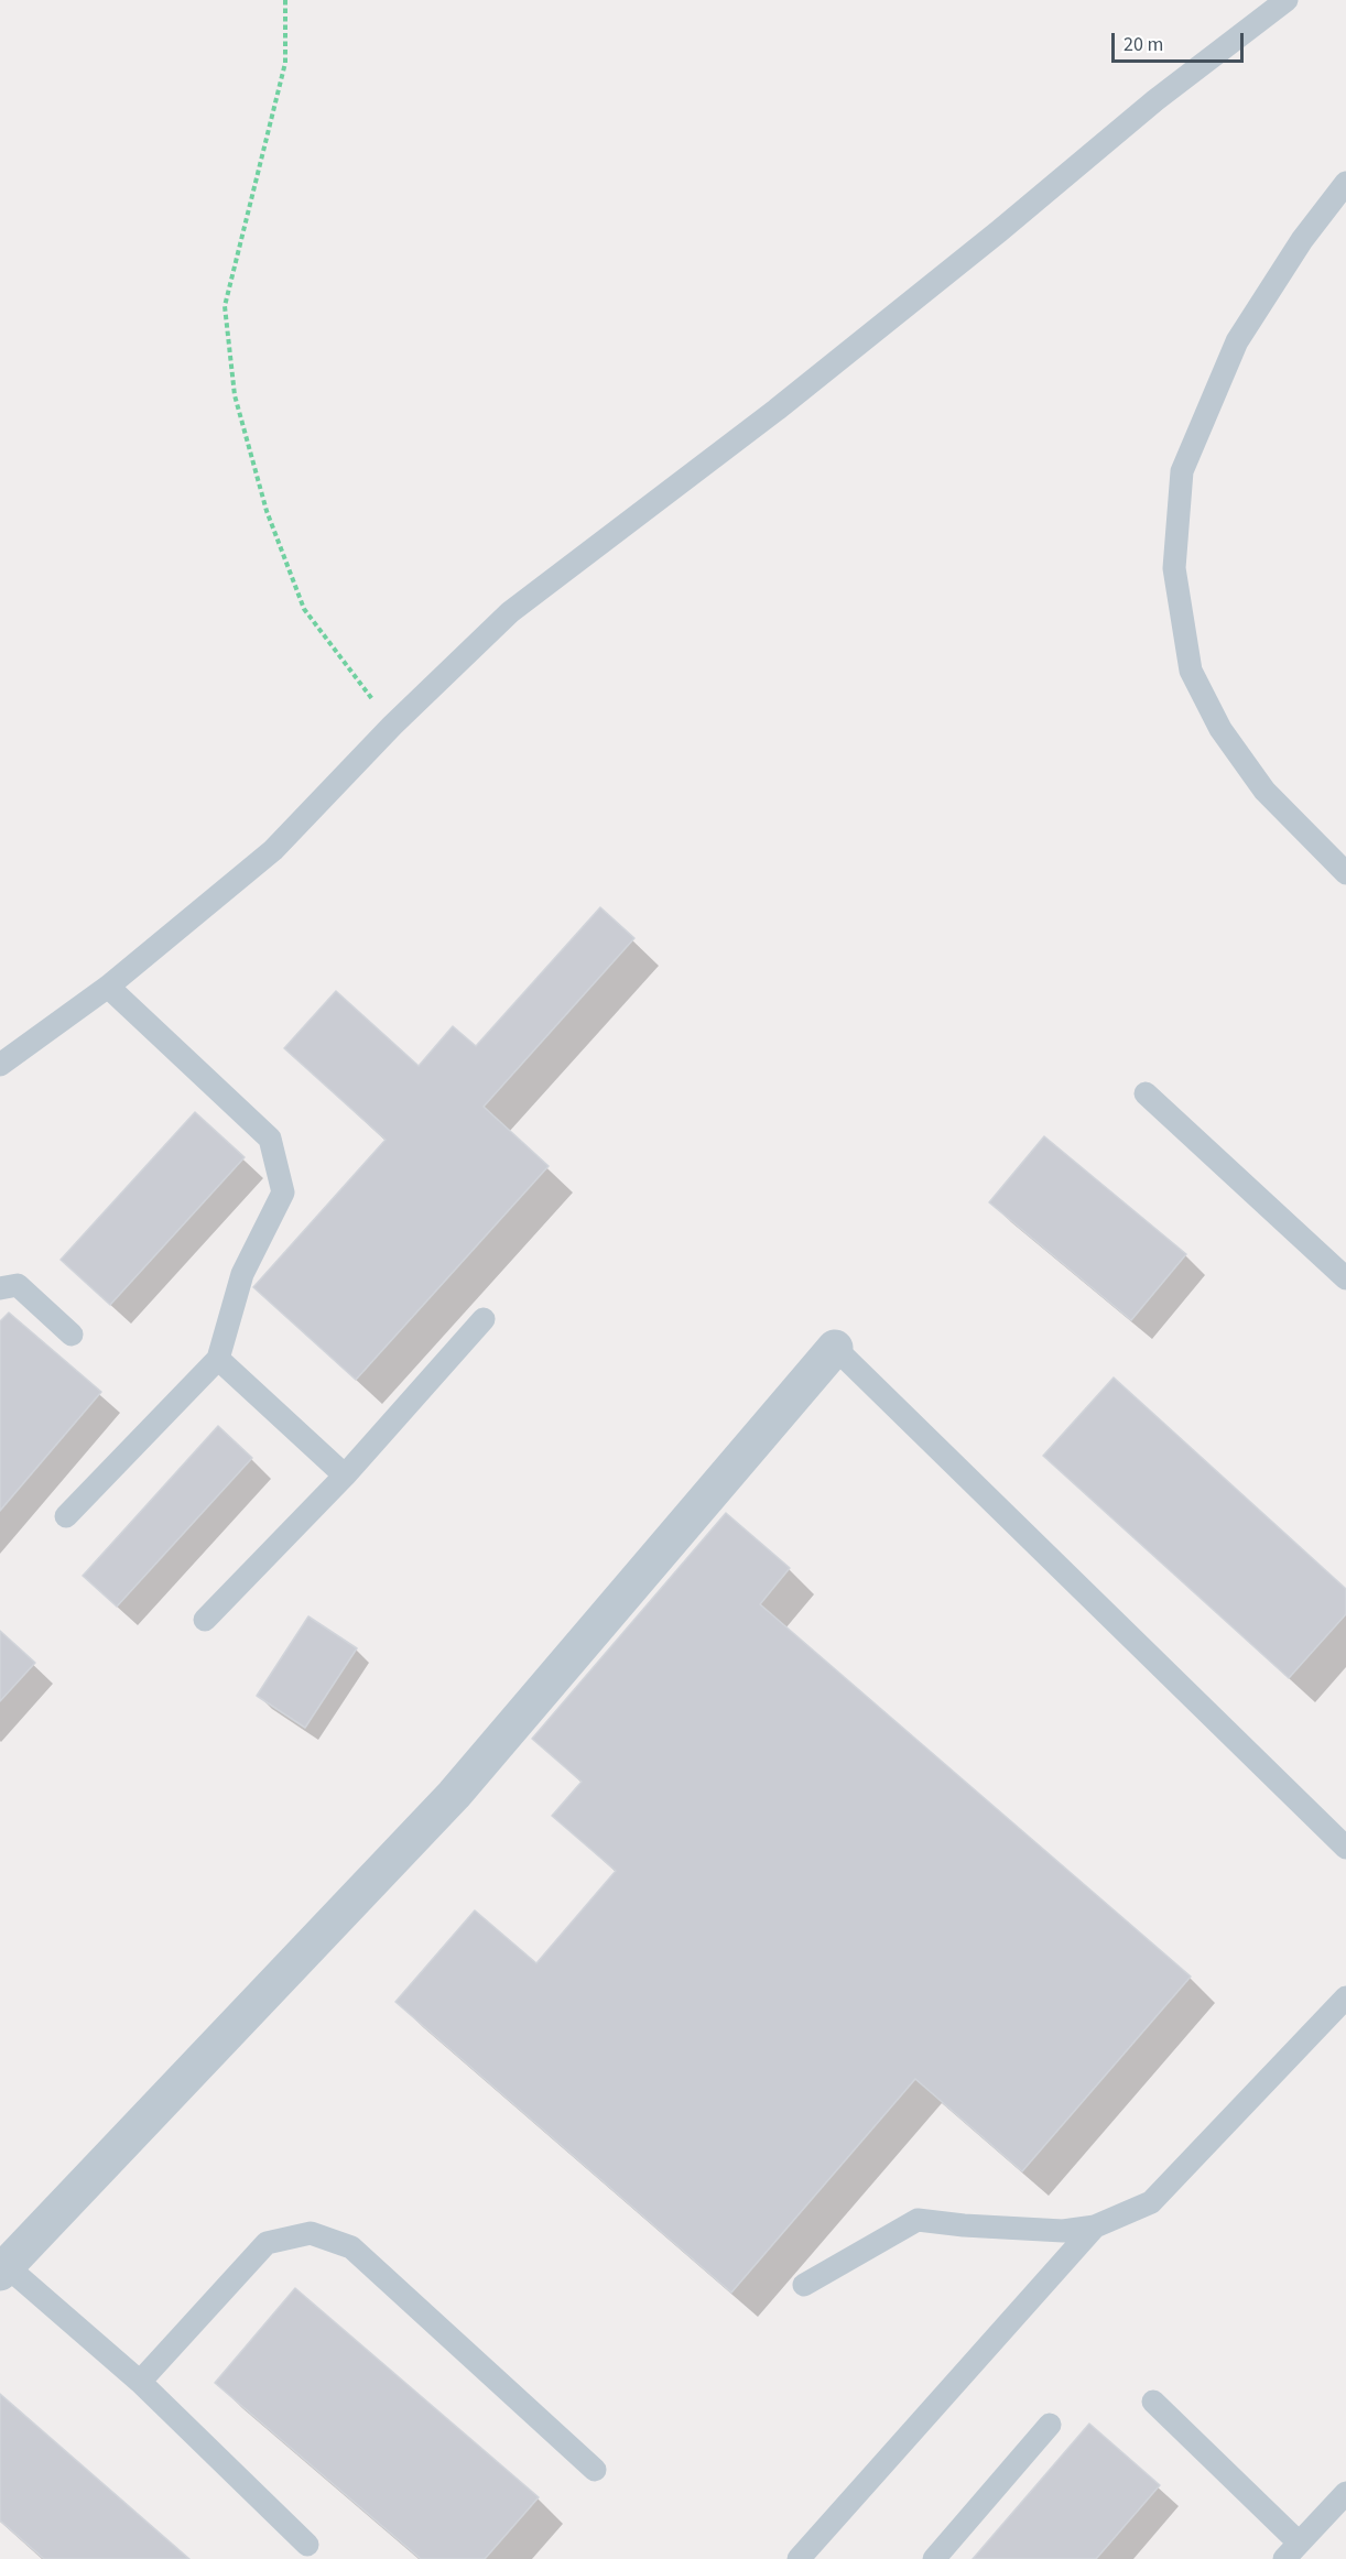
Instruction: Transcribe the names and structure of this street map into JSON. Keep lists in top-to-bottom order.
{
  "scale_bar": "20 m"
}
